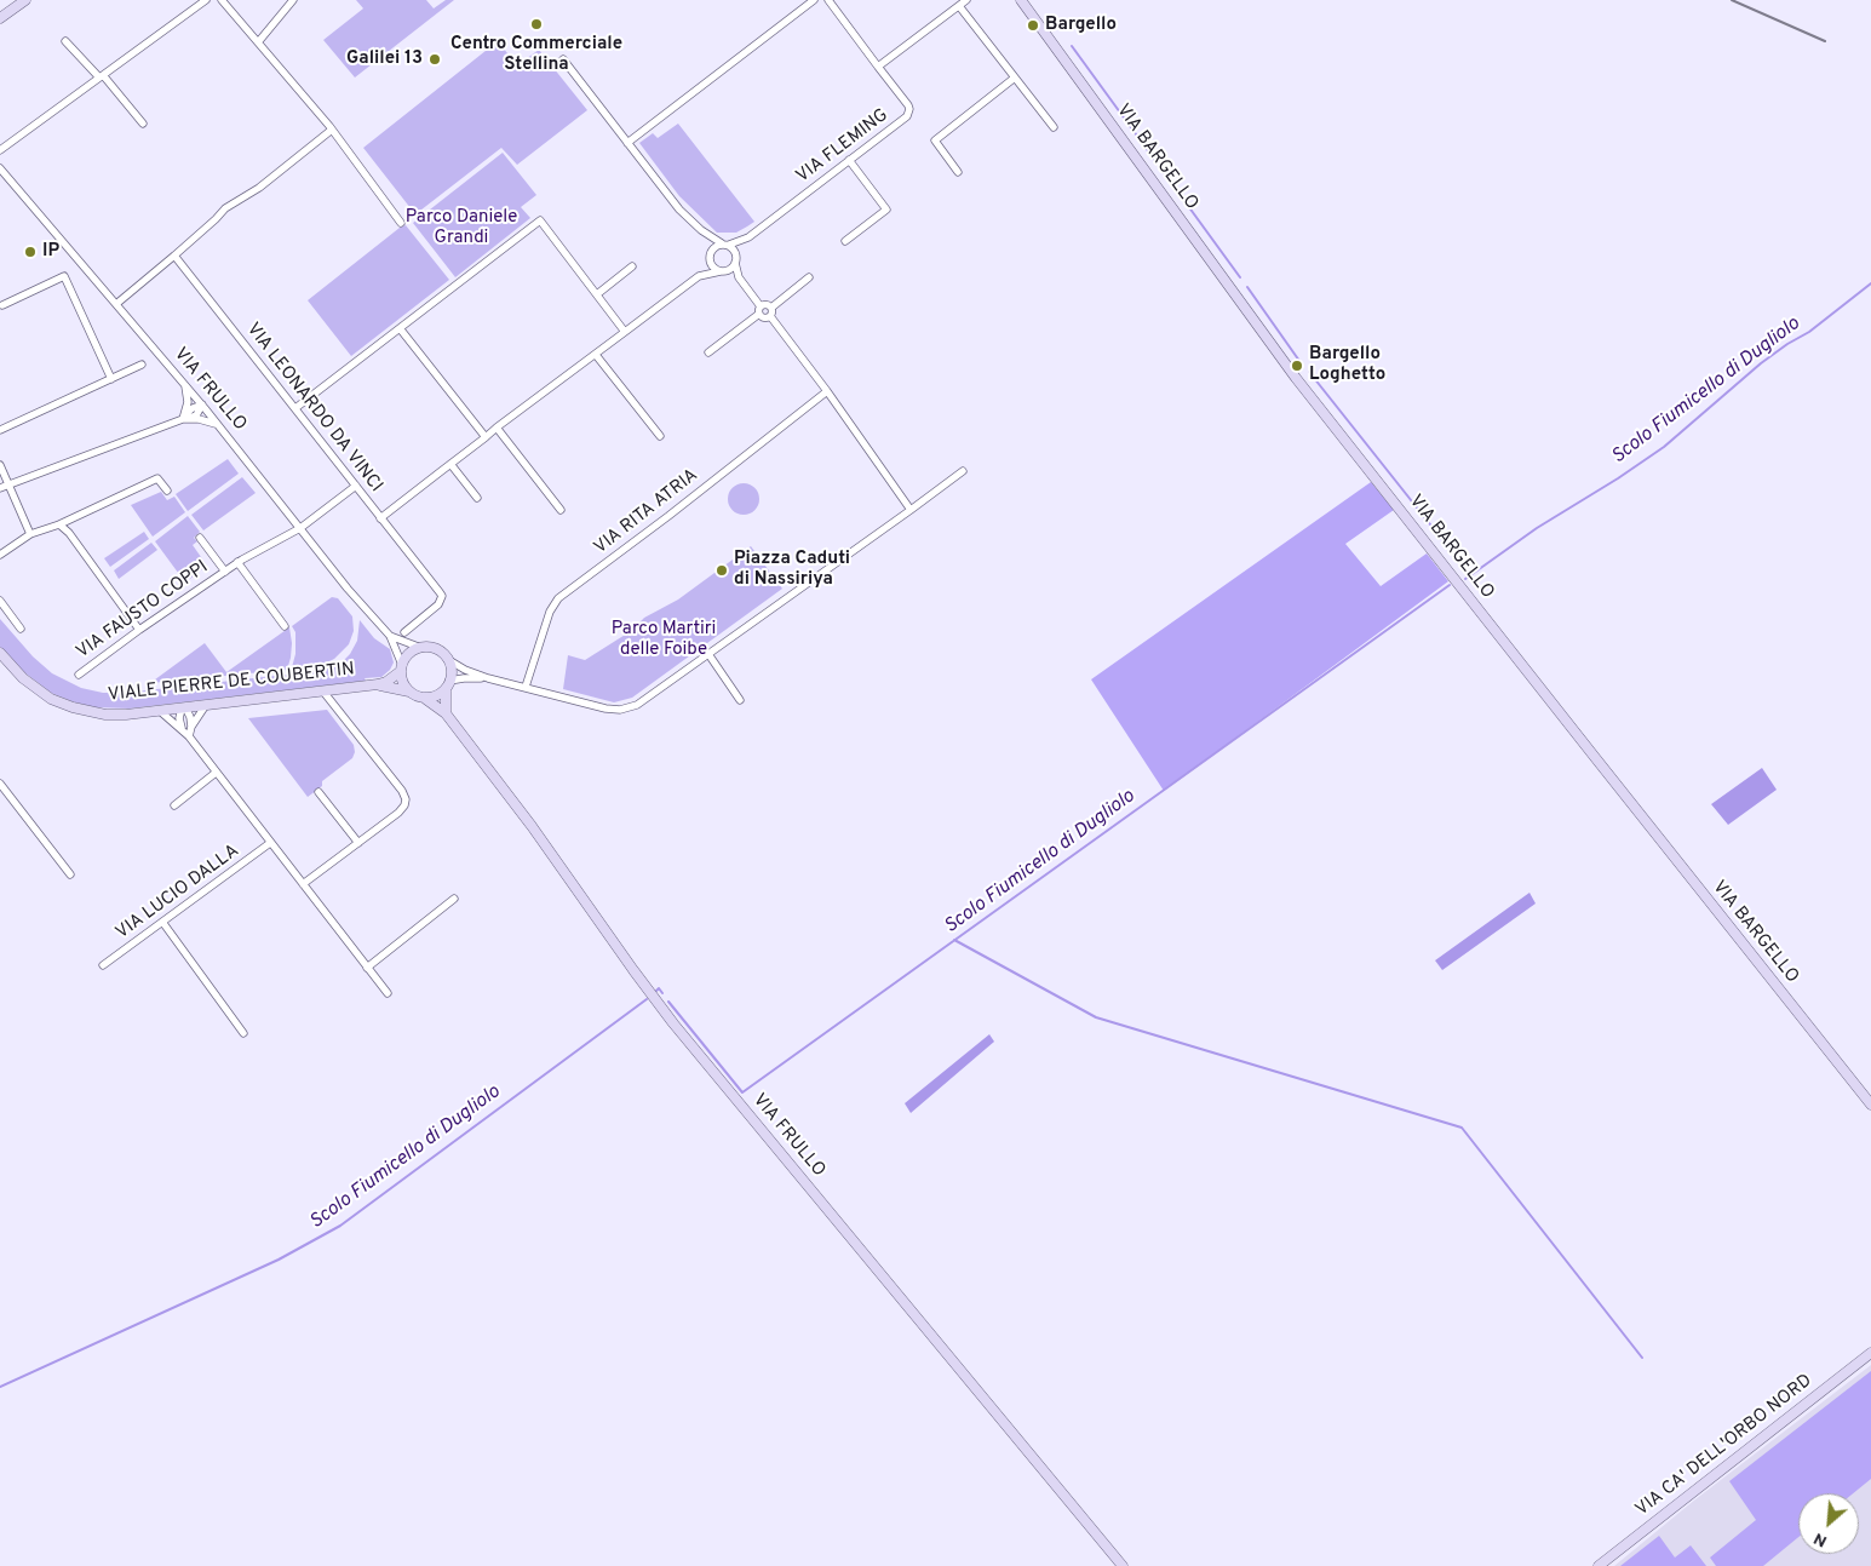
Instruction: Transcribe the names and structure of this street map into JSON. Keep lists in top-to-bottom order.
{
  "streets": {
    "street": [
      "VIA FLEMING",
      "VIA BARGELLO",
      "VIA FRULLO",
      "VIA LEONARDO DA VINCI",
      "VIA RITA ATRIA",
      "VIA FAUSTO COPPI",
      "VIALE PIERRE DE COUBERTIN",
      "VIA LUCIO DALLA",
      "VIA CA' DELL'ORBO NORD"
    ]
  },
  "crossings": [
    ["VIA FRULLO", "VIA FAUSTO COPPI"],
    ["VIA FRULLO", "VIALE PIERRE DE COUBERTIN"],
    ["VIA LEONARDO DA VINCI", "VIA FAUSTO COPPI"]
  ],
  "water": ["Scolo Fiumicello di Dugliolo"],
  "parks": ["Parco Daniele Grandi", "Parco Martiri delle Foibe"],
  "places": [
    "Centro Commerciale Stellina",
    "Bargello",
    "Galilei 13",
    "IP",
    "Bargello Loghetto",
    "Piazza Caduti di Nassiriya"
  ],
  "north": "bottom left"
}
